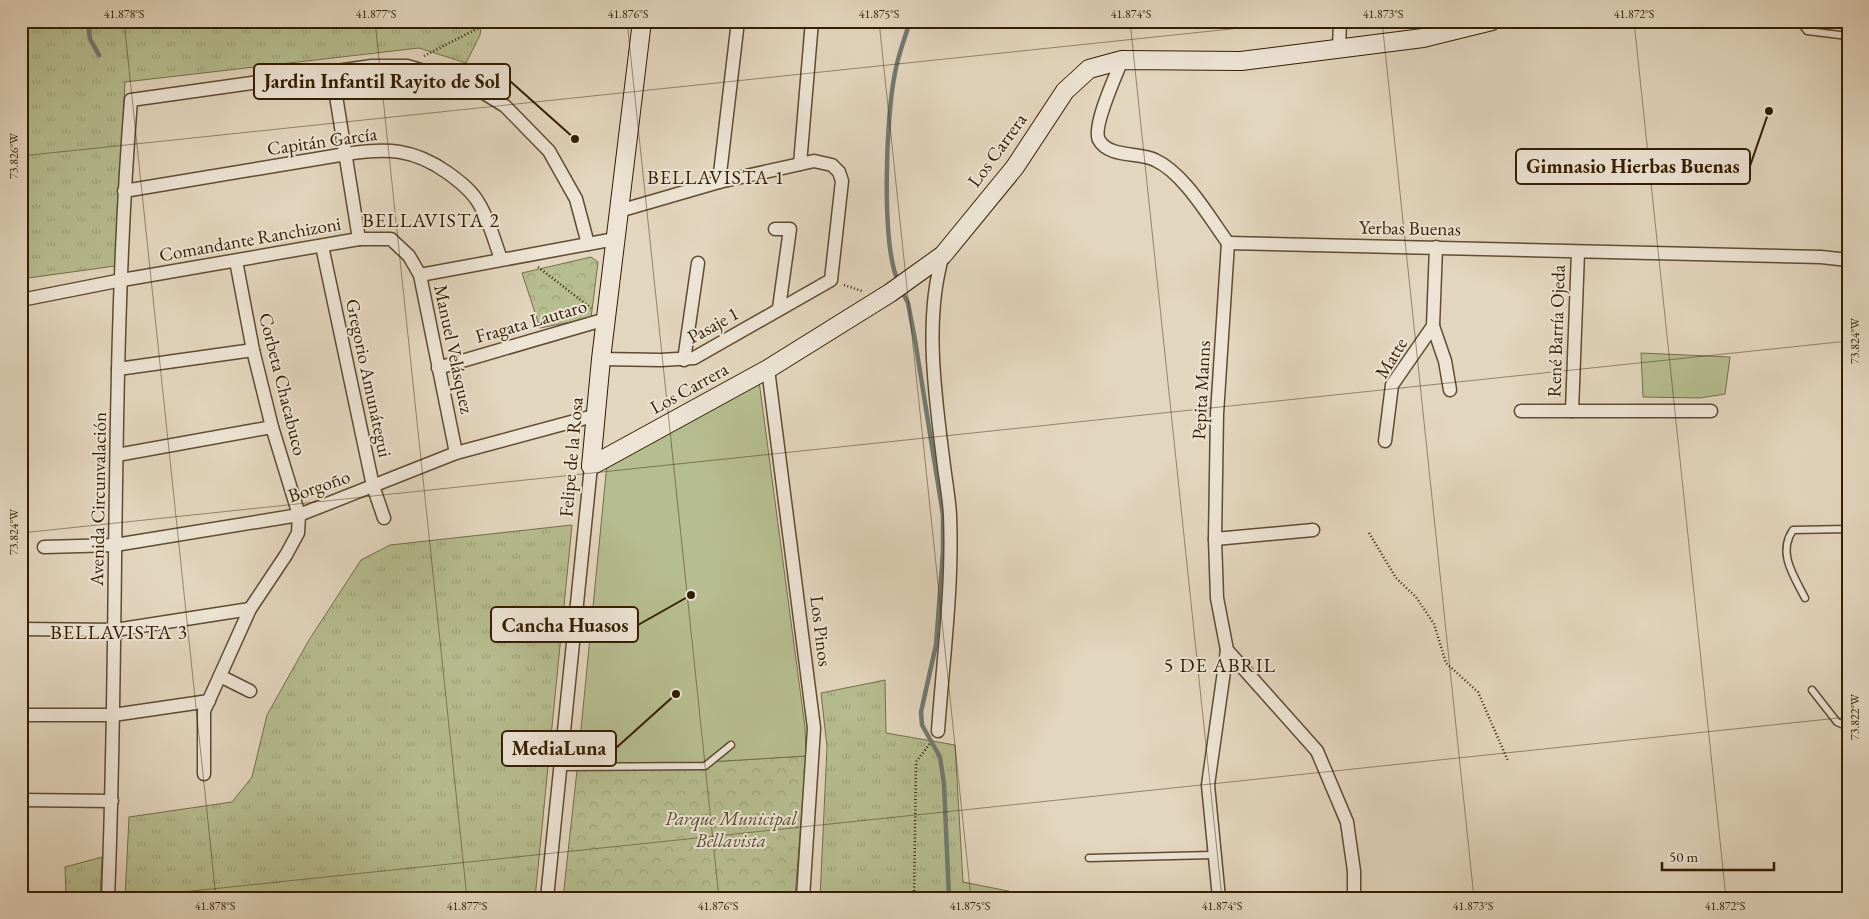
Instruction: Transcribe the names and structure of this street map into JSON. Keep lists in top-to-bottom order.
{
  "streets": {
    "street": [
      "Capitán García",
      "Los Carrera",
      "Yerbas Buenas",
      "Comandante Ranchizoni",
      "Fragata Lautaro",
      "Pasaje 1",
      "René Barría Ojeda",
      "Manuel Velásquez",
      "Matte",
      "Gregorio Amunátegui",
      "Corbeta Chacabuco",
      "Pepita Manns",
      "Felipe de la Rosa",
      "Borgoño",
      "Avenida Circunvalación",
      "Los Pinos"
    ]
  },
  "crossings": [
    ["Capitán García", "Avenida Circunvalación"],
    ["Los Carrera", "Felipe de la Rosa"],
    ["Los Carrera", "Los Pinos"],
    ["Yerbas Buenas", "René Barría Ojeda"],
    ["Yerbas Buenas", "Matte"],
    ["Yerbas Buenas", "Pepita Manns"],
    ["Comandante Ranchizoni", "Manuel Velásquez"],
    ["Comandante Ranchizoni", "Gregorio Amunátegui"],
    ["Comandante Ranchizoni", "Corbeta Chacabuco"],
    ["Comandante Ranchizoni", "Avenida Circunvalación"],
    ["Fragata Lautaro", "Manuel Velásquez"],
    ["Fragata Lautaro", "Felipe de la Rosa"],
    ["Pasaje 1", "Felipe de la Rosa"],
    ["Manuel Velásquez", "Borgoño"],
    ["Gregorio Amunátegui", "Borgoño"],
    ["Corbeta Chacabuco", "Borgoño"],
    ["Felipe de la Rosa", "Borgoño"],
    ["Borgoño", "Avenida Circunvalación"]
  ],
  "districts": [
    "BELLAVISTA 1",
    "BELLAVISTA 2",
    "BELLAVISTA 3",
    "5 DE ABRIL"
  ],
  "parks": ["Parque Municipal Bellavista"],
  "places": [
    "Gimnasio Hierbas Buenas",
    "Jardin Infantil Rayito de Sol",
    "Cancha Huasos",
    "MediaLuna"
  ],
  "scale_bar": "50 m",
  "coordinates": [
    "41.878°S",
    "41.877°S",
    "41.876°S",
    "41.875°S",
    "41.874°S",
    "41.873°S",
    "41.872°S",
    "73.826°W",
    "73.824°W",
    "73.822°W"
  ]
}
